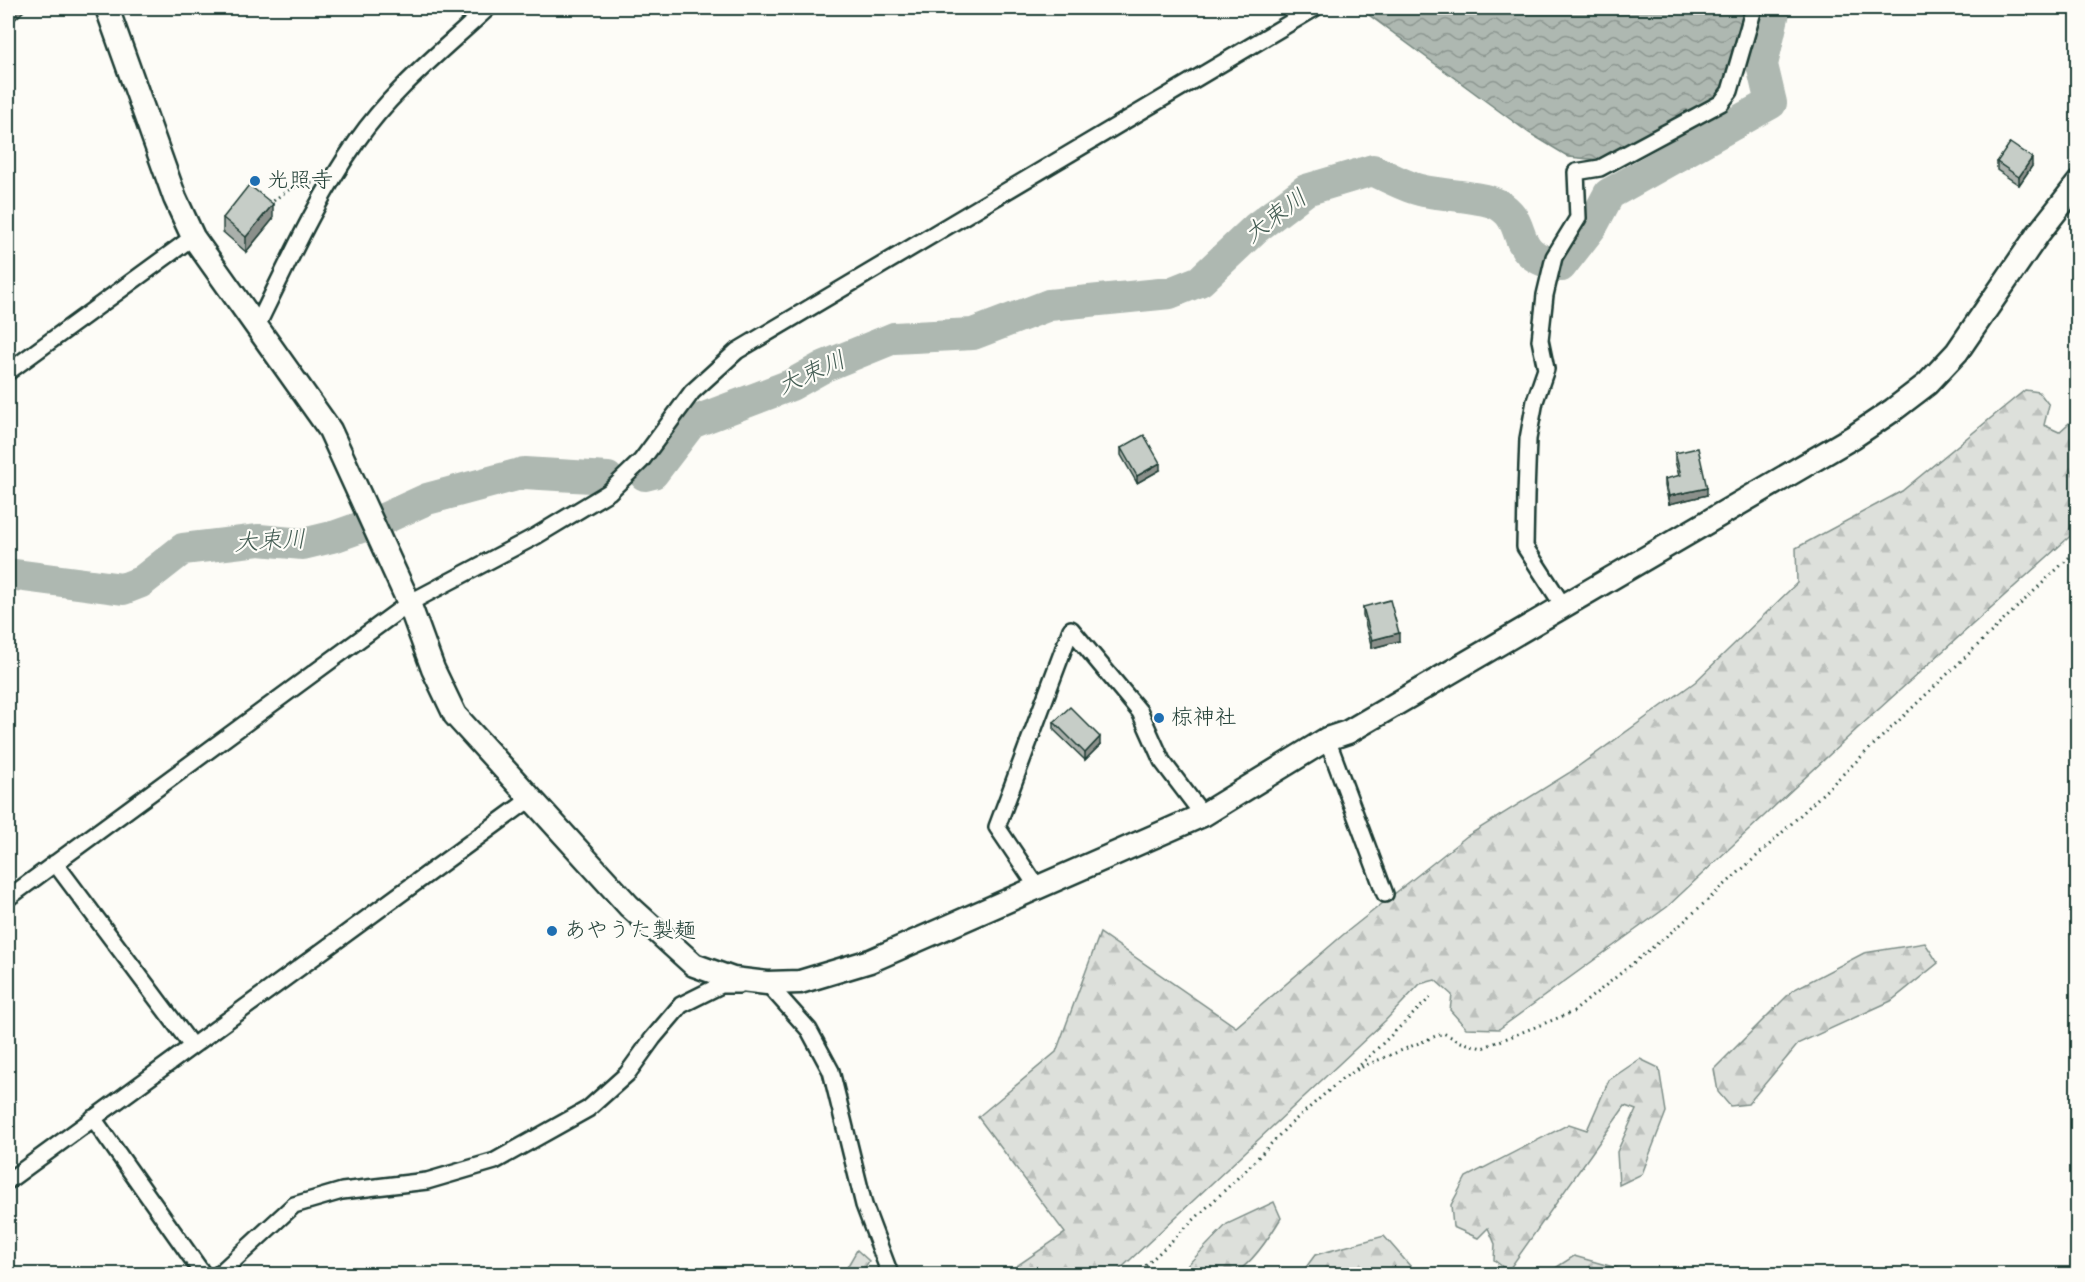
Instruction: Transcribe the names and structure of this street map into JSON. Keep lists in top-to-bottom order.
{
  "water": ["大束川"],
  "places": ["光照寺", "椋神社", "あやうた製麺"]
}
